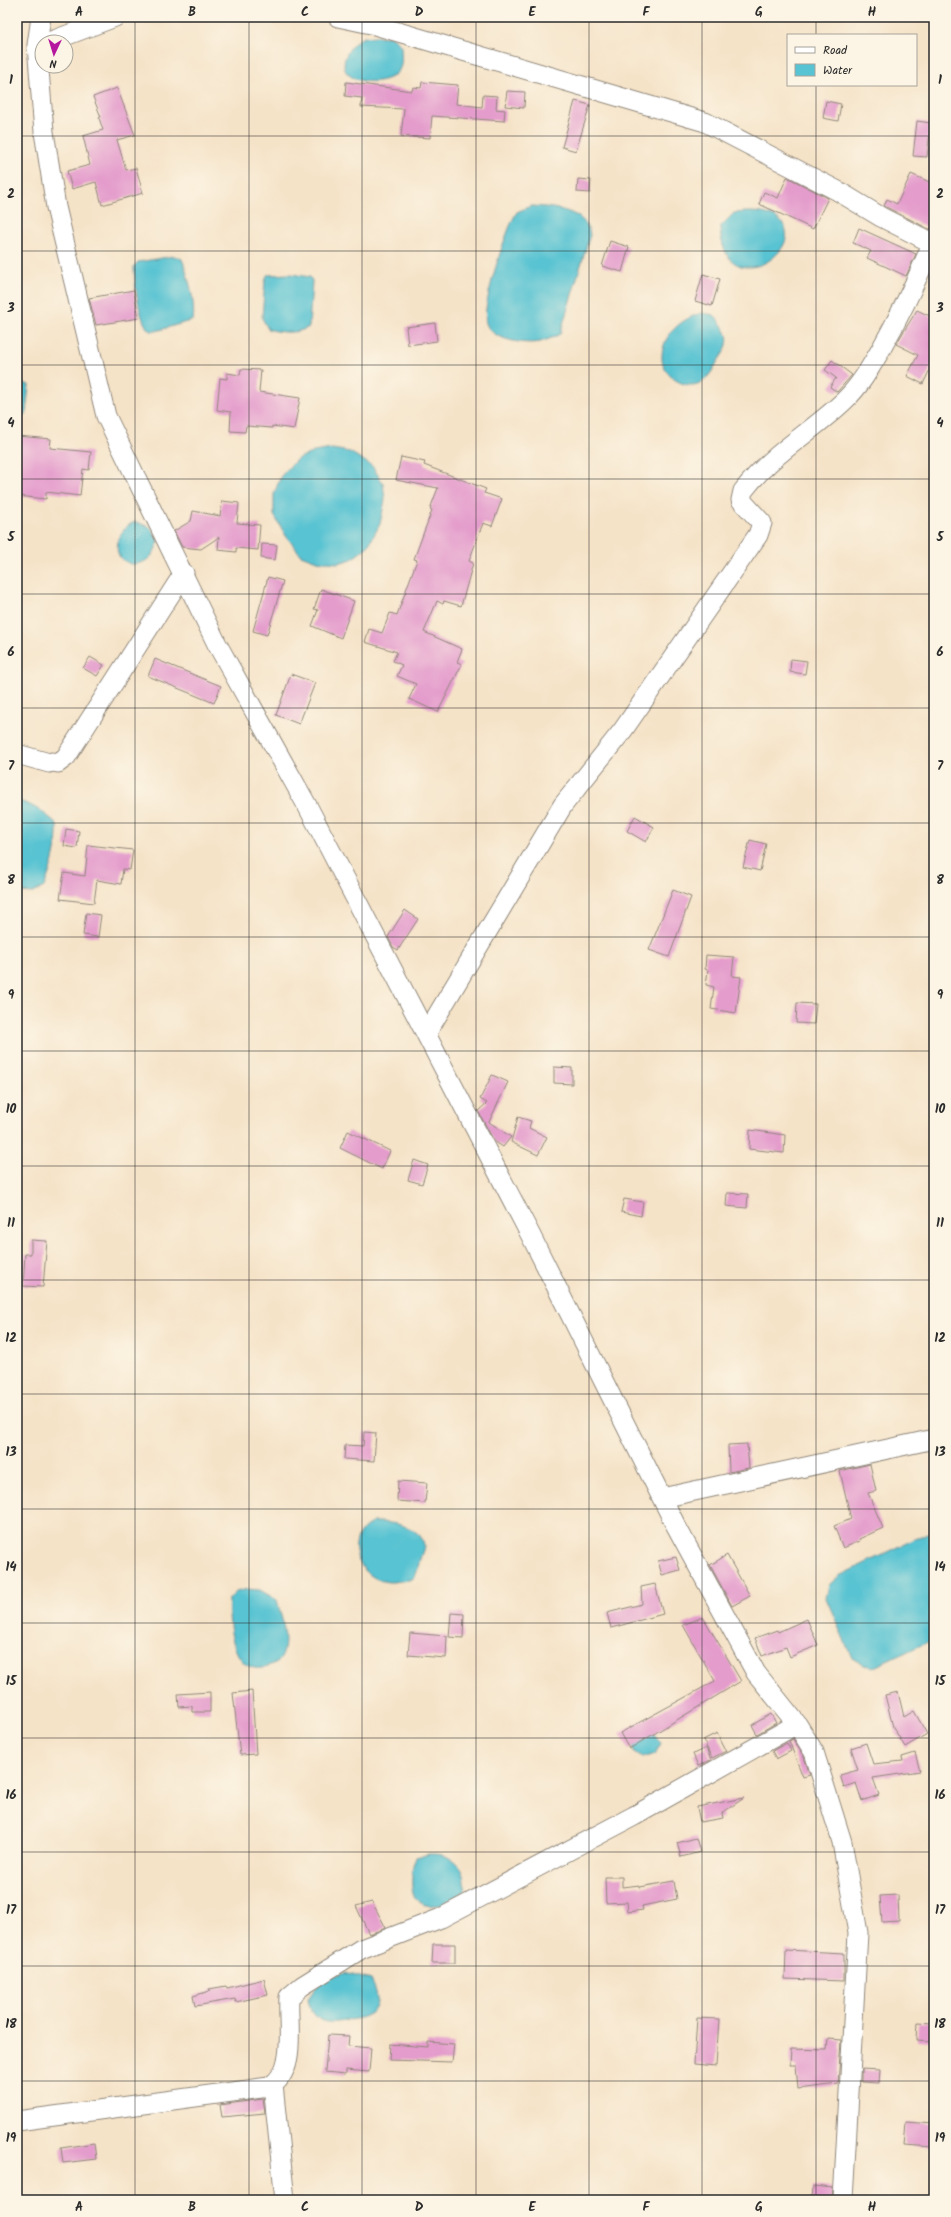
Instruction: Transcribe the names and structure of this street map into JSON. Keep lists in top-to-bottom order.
{
  "legend": ["Road", "Water"],
  "north": "bottom",
  "grid": {
    "columns": [
      "A",
      "B",
      "C",
      "D",
      "E",
      "F",
      "G",
      "H"
    ],
    "rows": [
      "1",
      "2",
      "3",
      "4",
      "5",
      "6",
      "7",
      "8",
      "9",
      "10",
      "11",
      "12",
      "13",
      "14",
      "15",
      "16",
      "17",
      "18",
      "19"
    ]
  }
}
